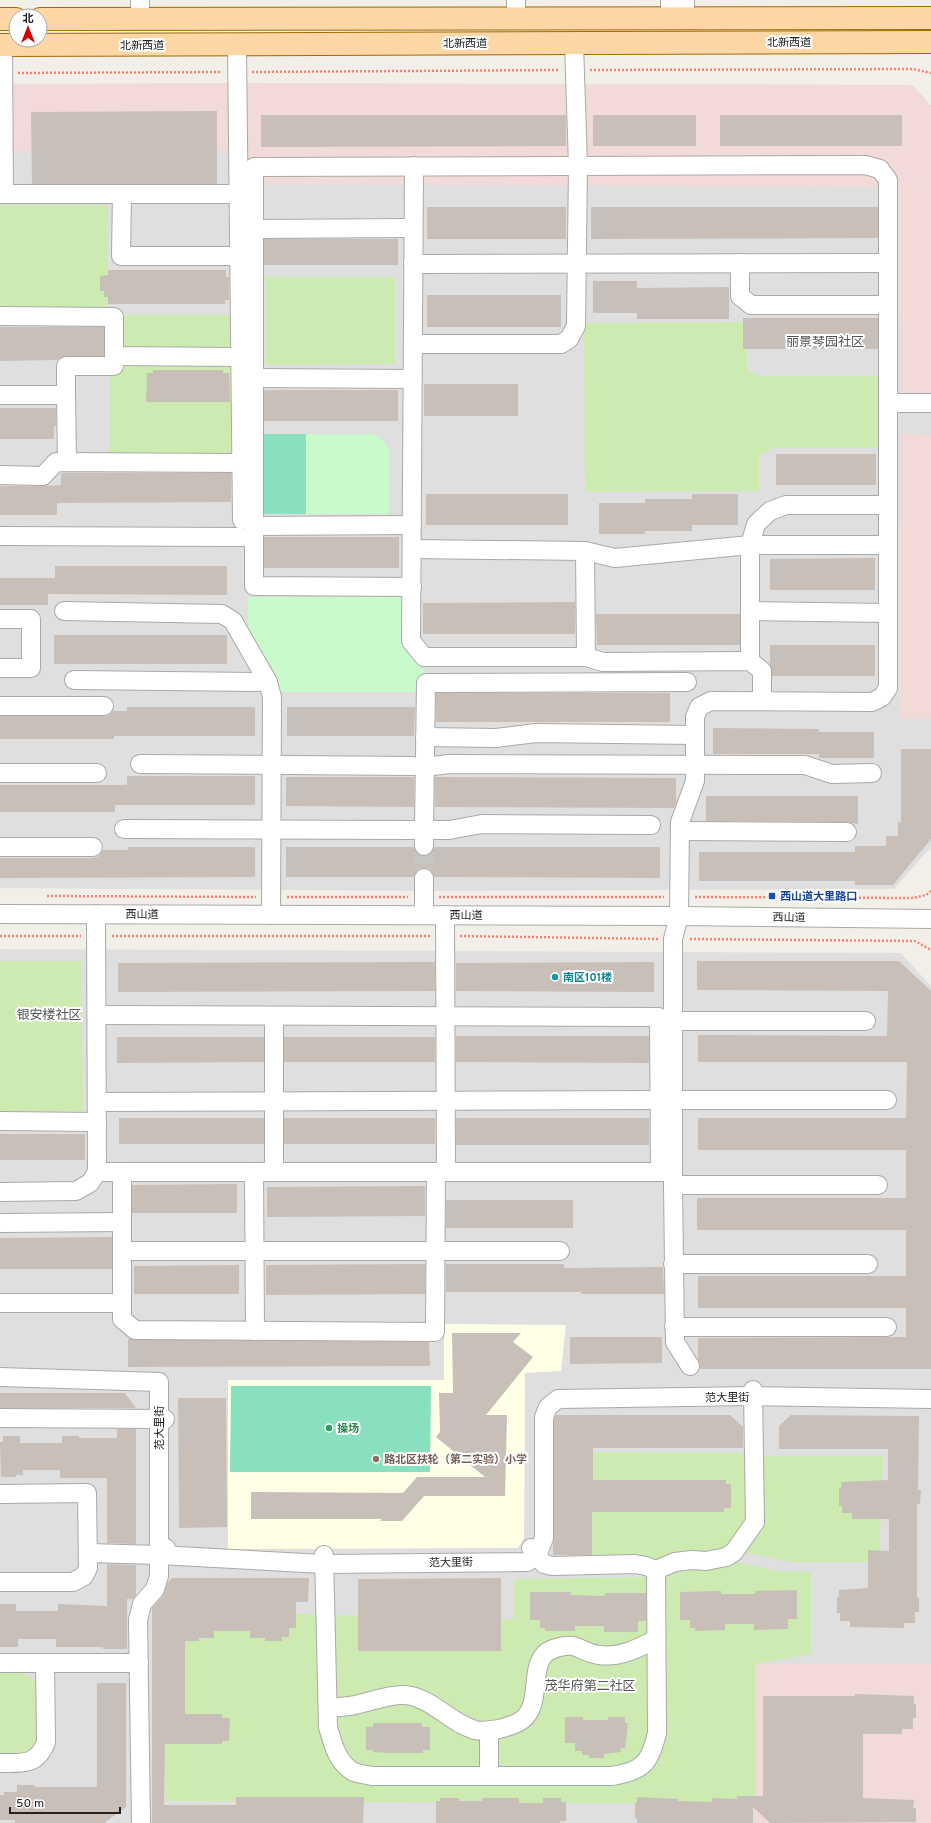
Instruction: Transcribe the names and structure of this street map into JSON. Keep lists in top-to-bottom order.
{
  "streets": {
    "main road": ["北新西道"],
    "street": ["西山道", "范大里街"]
  },
  "districts": ["丽景琴园社区", "银安楼社区", "茂华府第二社区"],
  "places": {
    "transit": ["西山道大里路口"],
    "other": ["南区101楼", "操场", "路北区扶轮（第二实验）小学"]
  },
  "scale_bar": "50 m",
  "north": "top"
}
